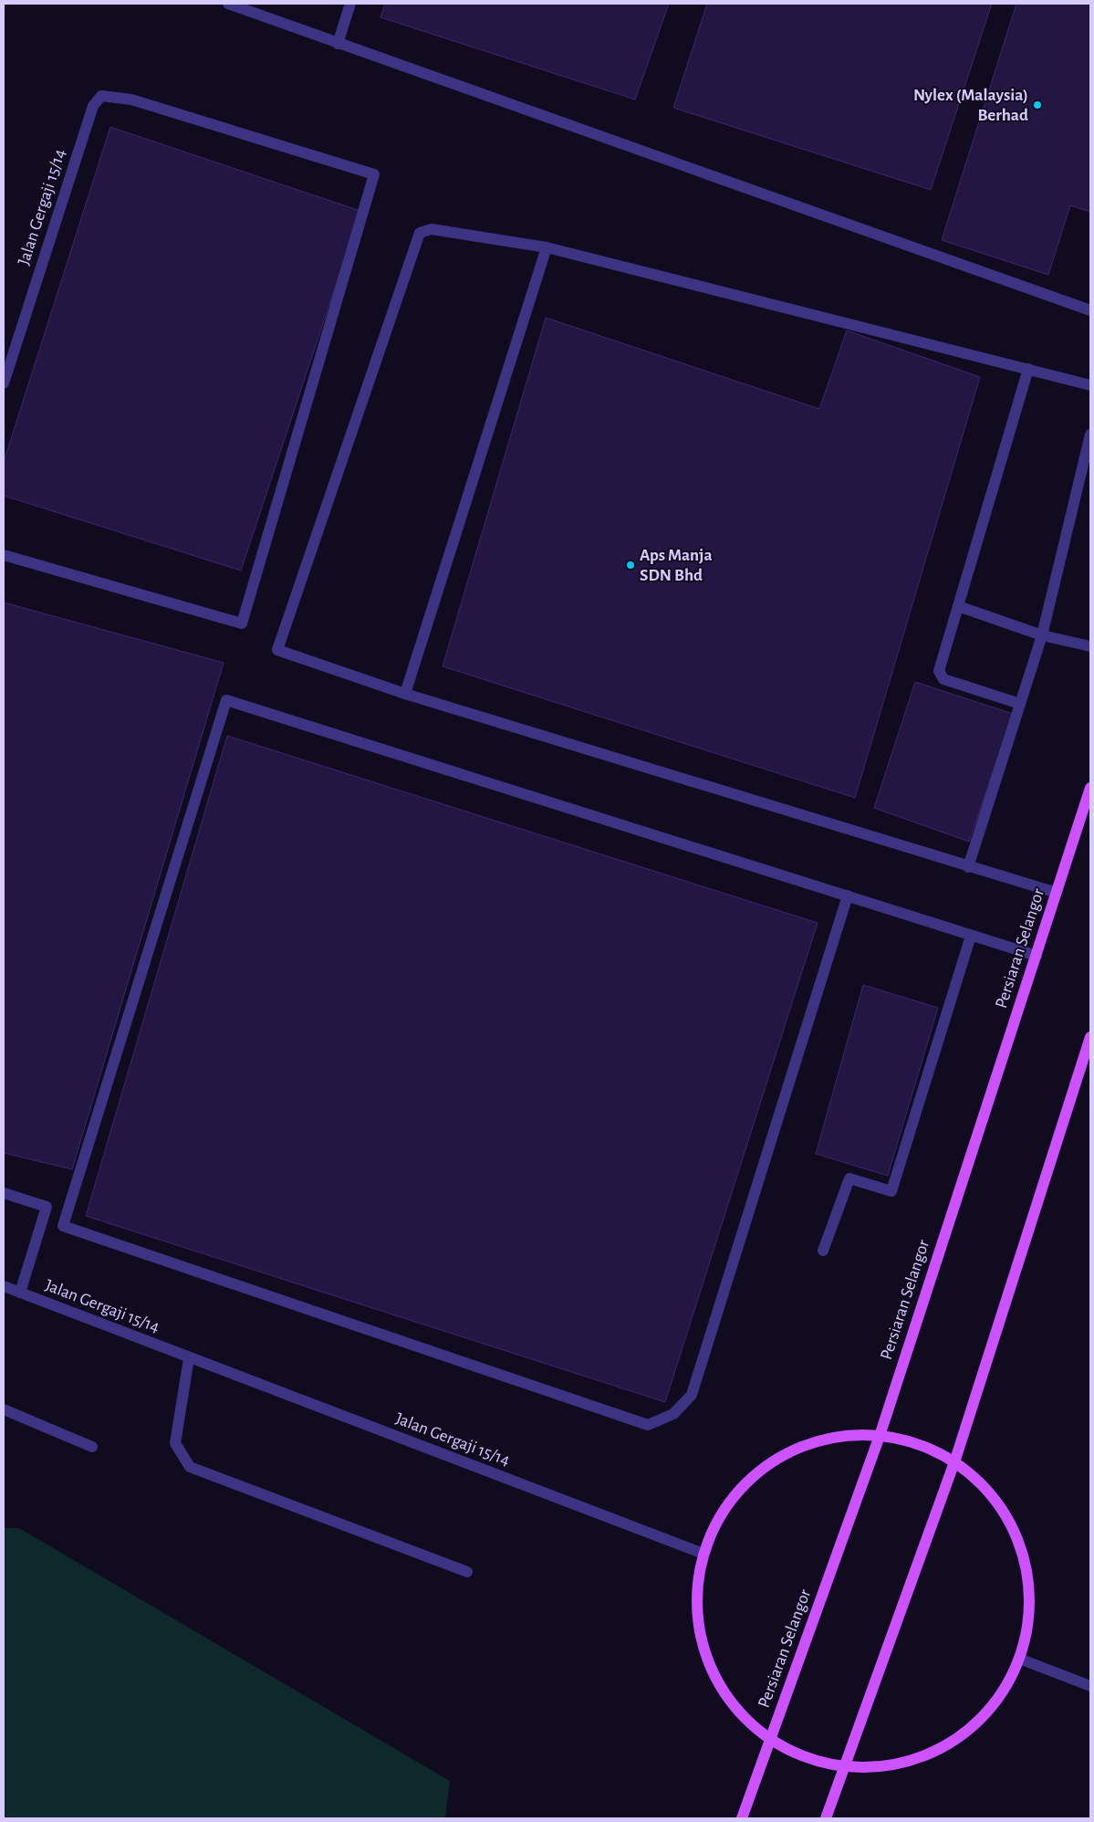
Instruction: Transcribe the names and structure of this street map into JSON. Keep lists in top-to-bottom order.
{
  "streets": {
    "main road": ["Persiaran Selangor"],
    "lane": ["Jalan Gergaji 15/14"]
  },
  "places": ["Nylex (Malaysia) Berhad", "Aps Manja SDN Bhd"]
}
